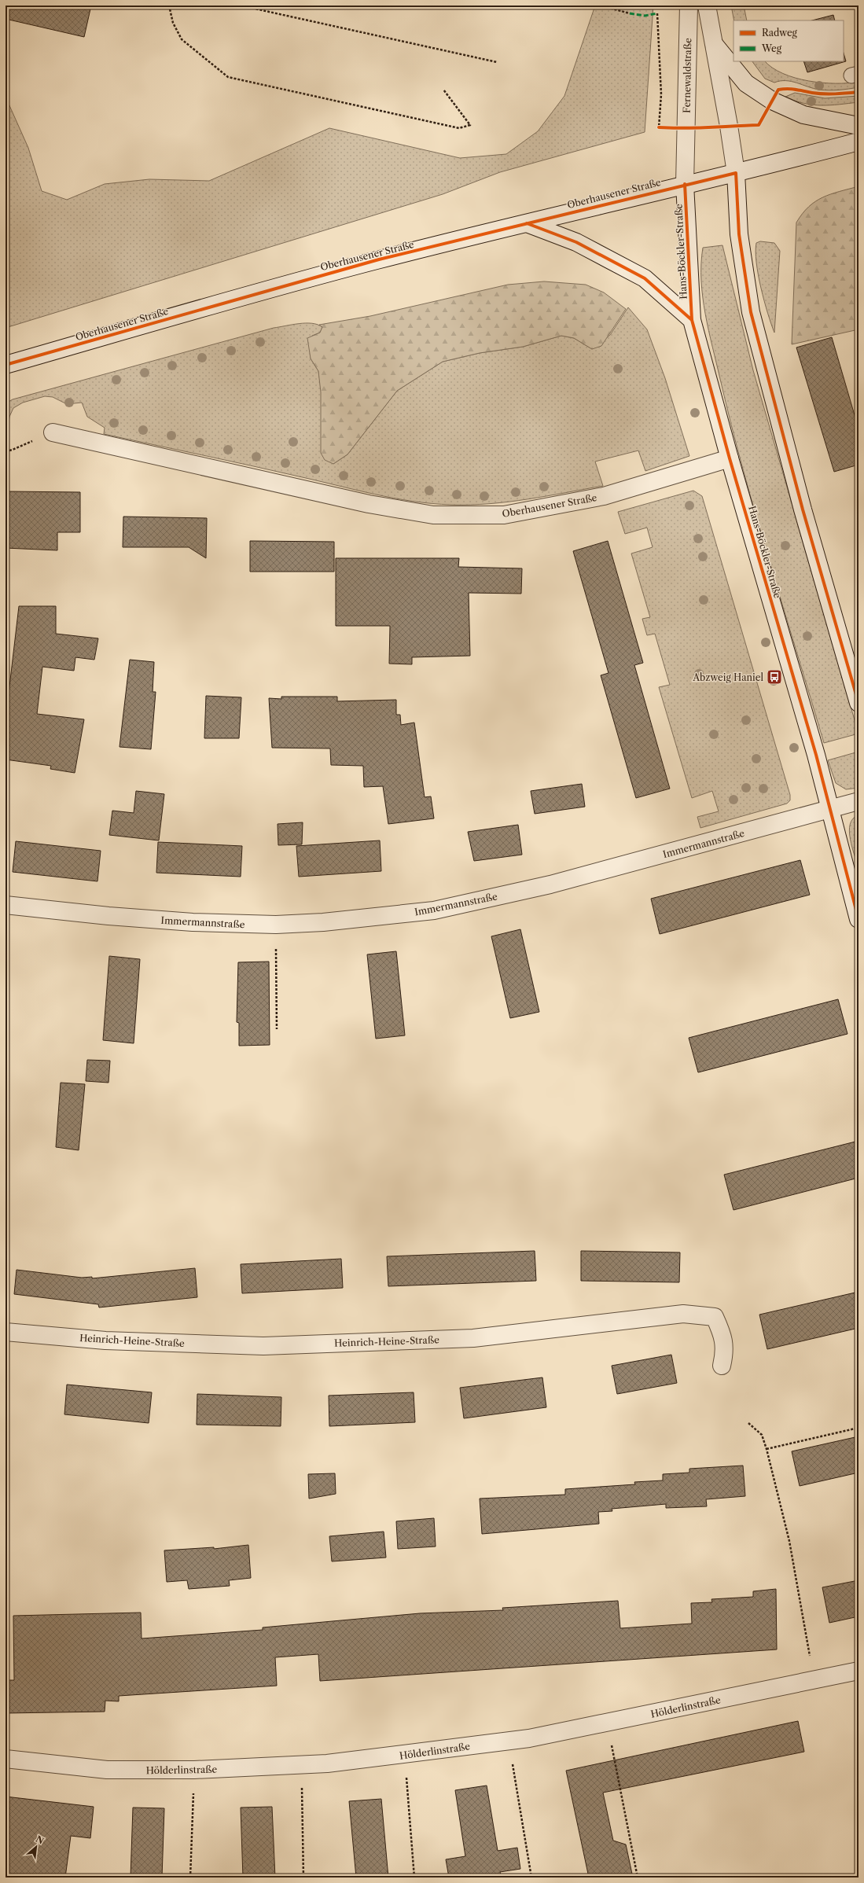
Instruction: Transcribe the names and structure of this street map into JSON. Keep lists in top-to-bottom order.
{
  "streets": {
    "street": [
      "Fernewaldstraße",
      "Oberhausener Straße",
      "Hans-Böckler-Straße",
      "Immermannstraße",
      "Heinrich-Heine-Straße",
      "Hölderlinstraße"
    ]
  },
  "crossings": [
    ["Fernewaldstraße", "Oberhausener Straße"],
    ["Fernewaldstraße", "Hans-Böckler-Straße"],
    ["Oberhausener Straße", "Hans-Böckler-Straße"],
    ["Hans-Böckler-Straße", "Immermannstraße"]
  ],
  "places": {
    "bus stop": ["Abzweig Haniel"]
  },
  "legend": ["Radweg", "Weg"],
  "north": "top right"
}
